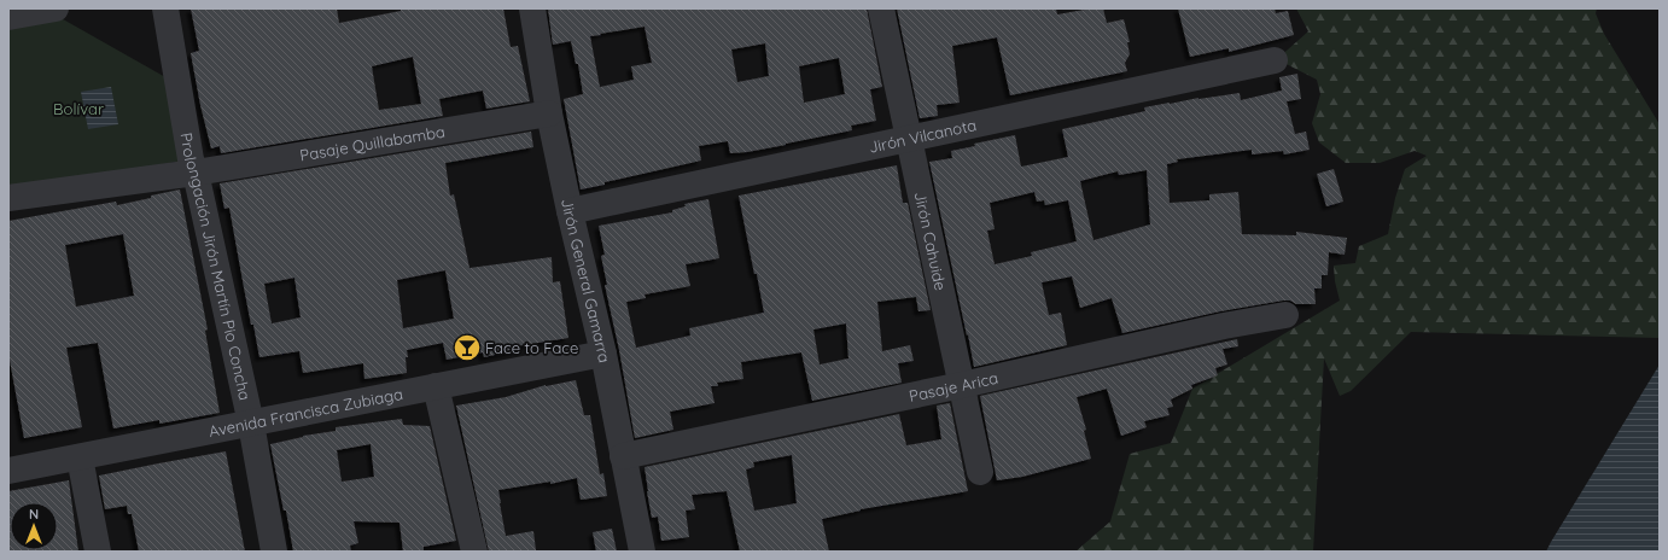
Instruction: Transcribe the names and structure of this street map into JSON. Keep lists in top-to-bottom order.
{
  "streets": {
    "street": [
      "Jirón Vilcanota",
      "Pasaje Quillabamba",
      "Jirón Cahuide",
      "Prolongación Jirón Martín Pio Concha",
      "Jirón General Gamarra",
      "Pasaje Arica",
      "Avenida Francisca Zubiaga"
    ]
  },
  "crossings": [
    ["Jirón Vilcanota", "Jirón Cahuide"],
    ["Jirón Vilcanota", "Jirón General Gamarra"],
    ["Pasaje Quillabamba", "Prolongación Jirón Martín Pio Concha"],
    ["Pasaje Quillabamba", "Jirón General Gamarra"],
    ["Jirón Cahuide", "Pasaje Arica"],
    ["Prolongación Jirón Martín Pio Concha", "Avenida Francisca Zubiaga"],
    ["Jirón General Gamarra", "Pasaje Arica"],
    ["Jirón General Gamarra", "Avenida Francisca Zubiaga"]
  ],
  "parks": ["Bolívar"],
  "places": {
    "bar": ["Face to Face"]
  },
  "north": "top"
}
